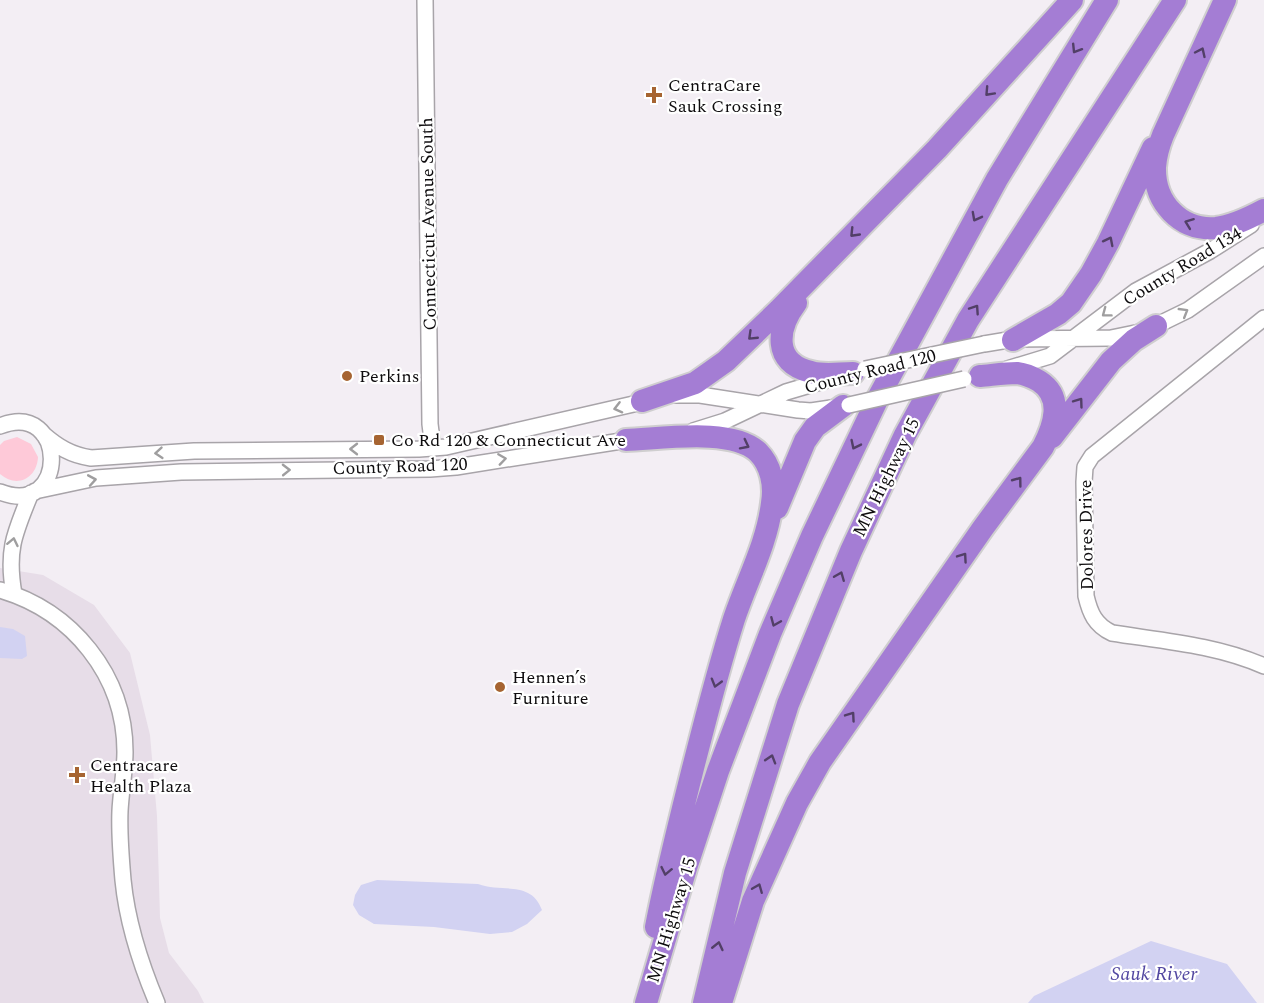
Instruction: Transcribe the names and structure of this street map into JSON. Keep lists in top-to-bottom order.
{
  "streets": {
    "highway": ["MN Highway 15"],
    "street": [
      "Connecticut Avenue South",
      "County Road 134",
      "County Road 120",
      "Dolores Drive"
    ]
  },
  "crossings": [
    ["Connecticut Avenue South", "County Road 120"],
    ["County Road 134", "County Road 120"]
  ],
  "water": ["Sauk River"],
  "places": {
    "health": ["CentraCare Sauk Crossing", "Centracare Health Plaza"],
    "other": ["Perkins", "Hennen’s Furniture"],
    "transit": ["Co Rd 120 & Connecticut Ave"]
  }
}
